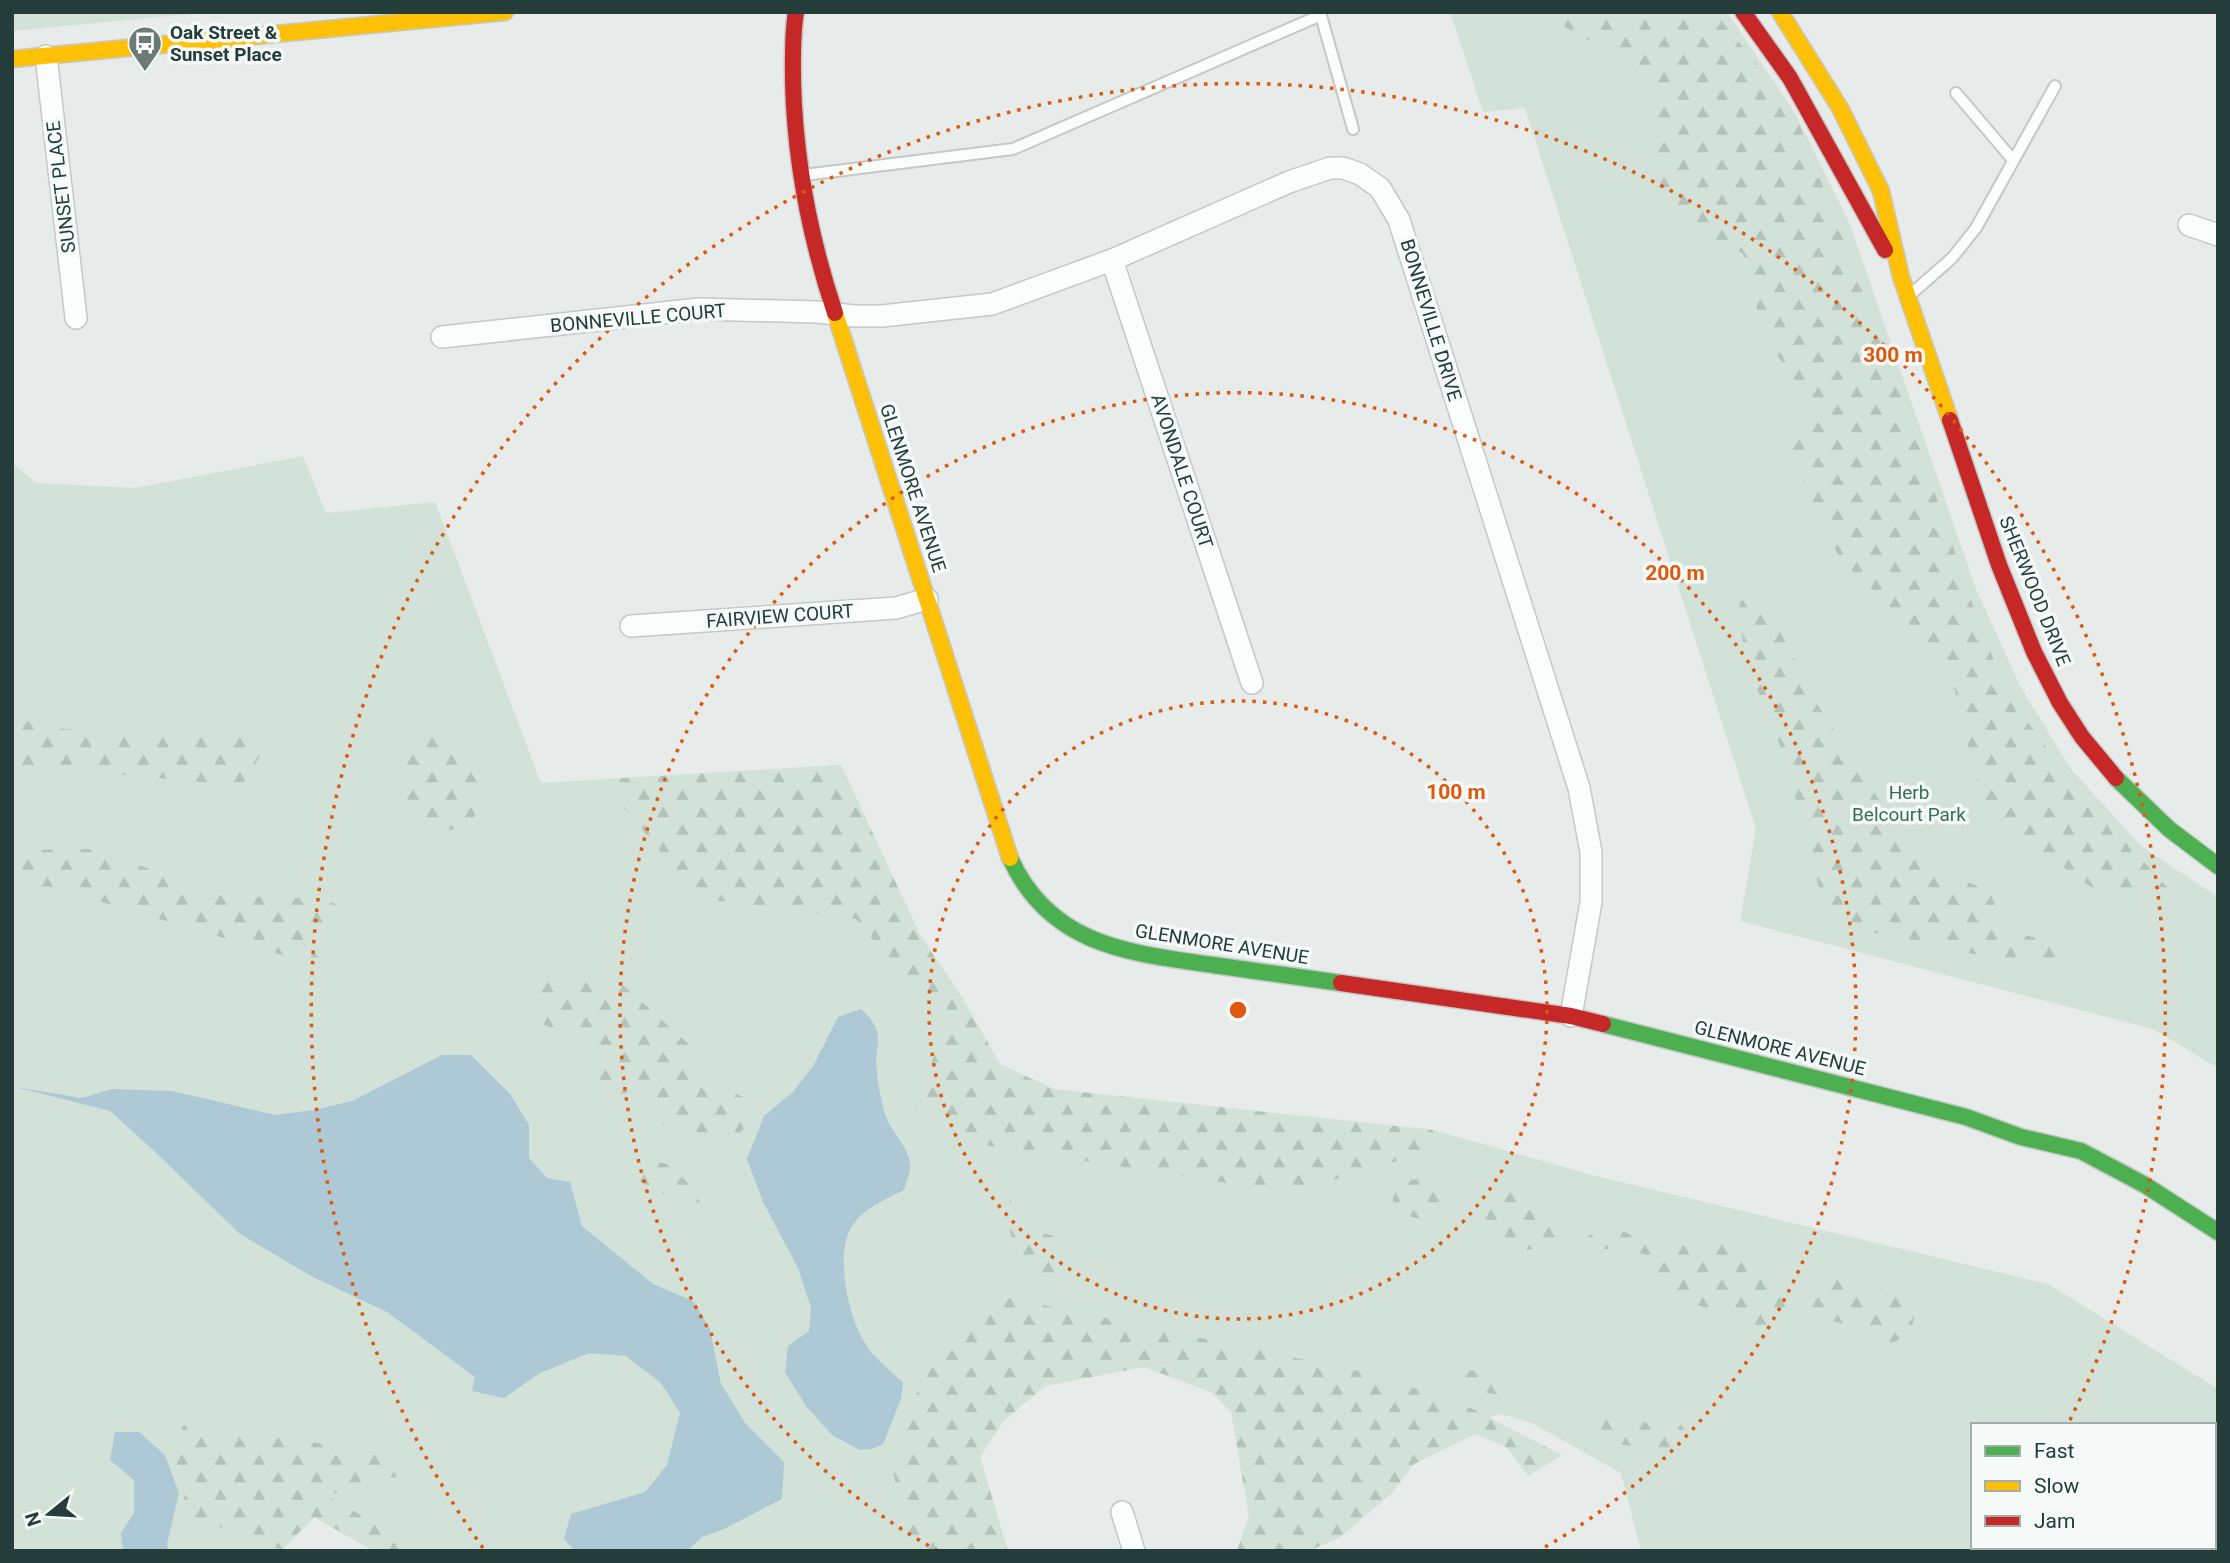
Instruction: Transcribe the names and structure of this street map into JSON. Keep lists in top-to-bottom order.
{
  "streets": {
    "street": [
      "SUNSET PLACE",
      "BONNEVILLE COURT",
      "BONNEVILLE DRIVE",
      "AVONDALE COURT",
      "GLENMORE AVENUE",
      "SHERWOOD DRIVE",
      "FAIRVIEW COURT"
    ]
  },
  "crossings": [
    ["BONNEVILLE COURT", "BONNEVILLE DRIVE"],
    ["BONNEVILLE COURT", "GLENMORE AVENUE"],
    ["BONNEVILLE DRIVE", "AVONDALE COURT"],
    ["BONNEVILLE DRIVE", "GLENMORE AVENUE"],
    ["GLENMORE AVENUE", "FAIRVIEW COURT"]
  ],
  "parks": ["Herb Belcourt Park"],
  "places": {
    "bus stop": ["Oak Street & Sunset Place"]
  },
  "legend": ["Fast", "Slow", "Jam"],
  "north": "left",
  "rings": ["300 m", "200 m", "100 m"]
}
